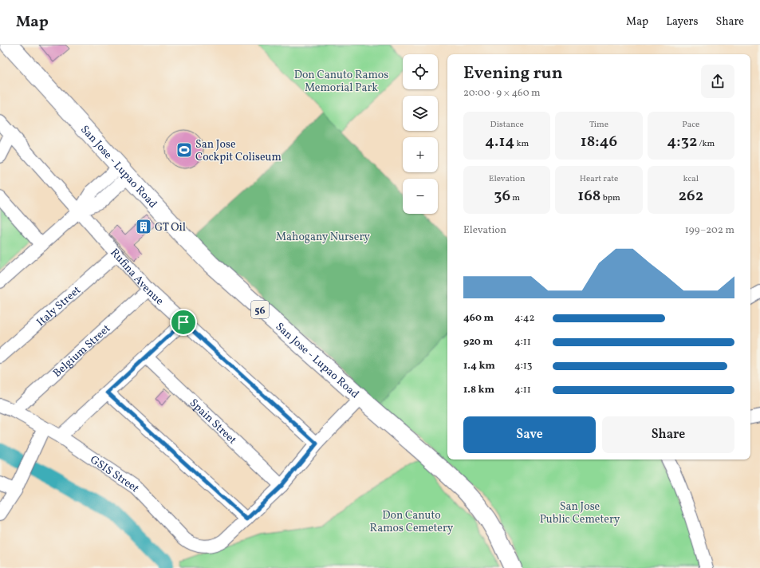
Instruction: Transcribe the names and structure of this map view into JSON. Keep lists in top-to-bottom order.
{
  "streets": {
    "highway": ["San Jose - Lupao Road", "56"],
    "street": [
      "Rufina Avenue",
      "Italy Street",
      "Belgium Street",
      "Spain Street",
      "GSIS Street"
    ]
  },
  "crossings": [
    ["Rufina Avenue", "Italy Street"],
    ["Rufina Avenue", "Belgium Street"],
    ["Belgium Street", "GSIS Street"]
  ],
  "parks": [
    "Don Canuto Ramos Memorial Park",
    "Mahogany Nursery",
    "San Jose Public Cemetery",
    "Don Canuto Ramos Cemetery"
  ],
  "places": {
    "sports": ["San Jose Cockpit Coliseum"],
    "building": ["GT Oil"]
  },
  "page": {
    "header": "Map",
    "nav": ["Map", "Layers", "Share"],
    "map_buttons": ["+", "−"],
    "heading": ["Evening run", "20:00 · 9 × 460 m"],
    "stats": [
      ["Distance", "4.14 km"],
      ["Time", "18:46"],
      ["Pace", "4:32 /km"],
      ["Elevation", "36 m"],
      ["Heart rate", "168 bpm"],
      ["kcal", "262"]
    ],
    "chart": ["Elevation", "199–202 m"],
    "list": [
      {
        "name": "460 m",
        "note": "4:42"
      },
      {
        "name": "920 m",
        "note": "4:11"
      },
      {
        "name": "1.4 km",
        "note": "4:13"
      },
      {
        "name": "1.8 km",
        "note": "4:11"
      }
    ],
    "buttons": ["Save", "Share"]
  }
}
